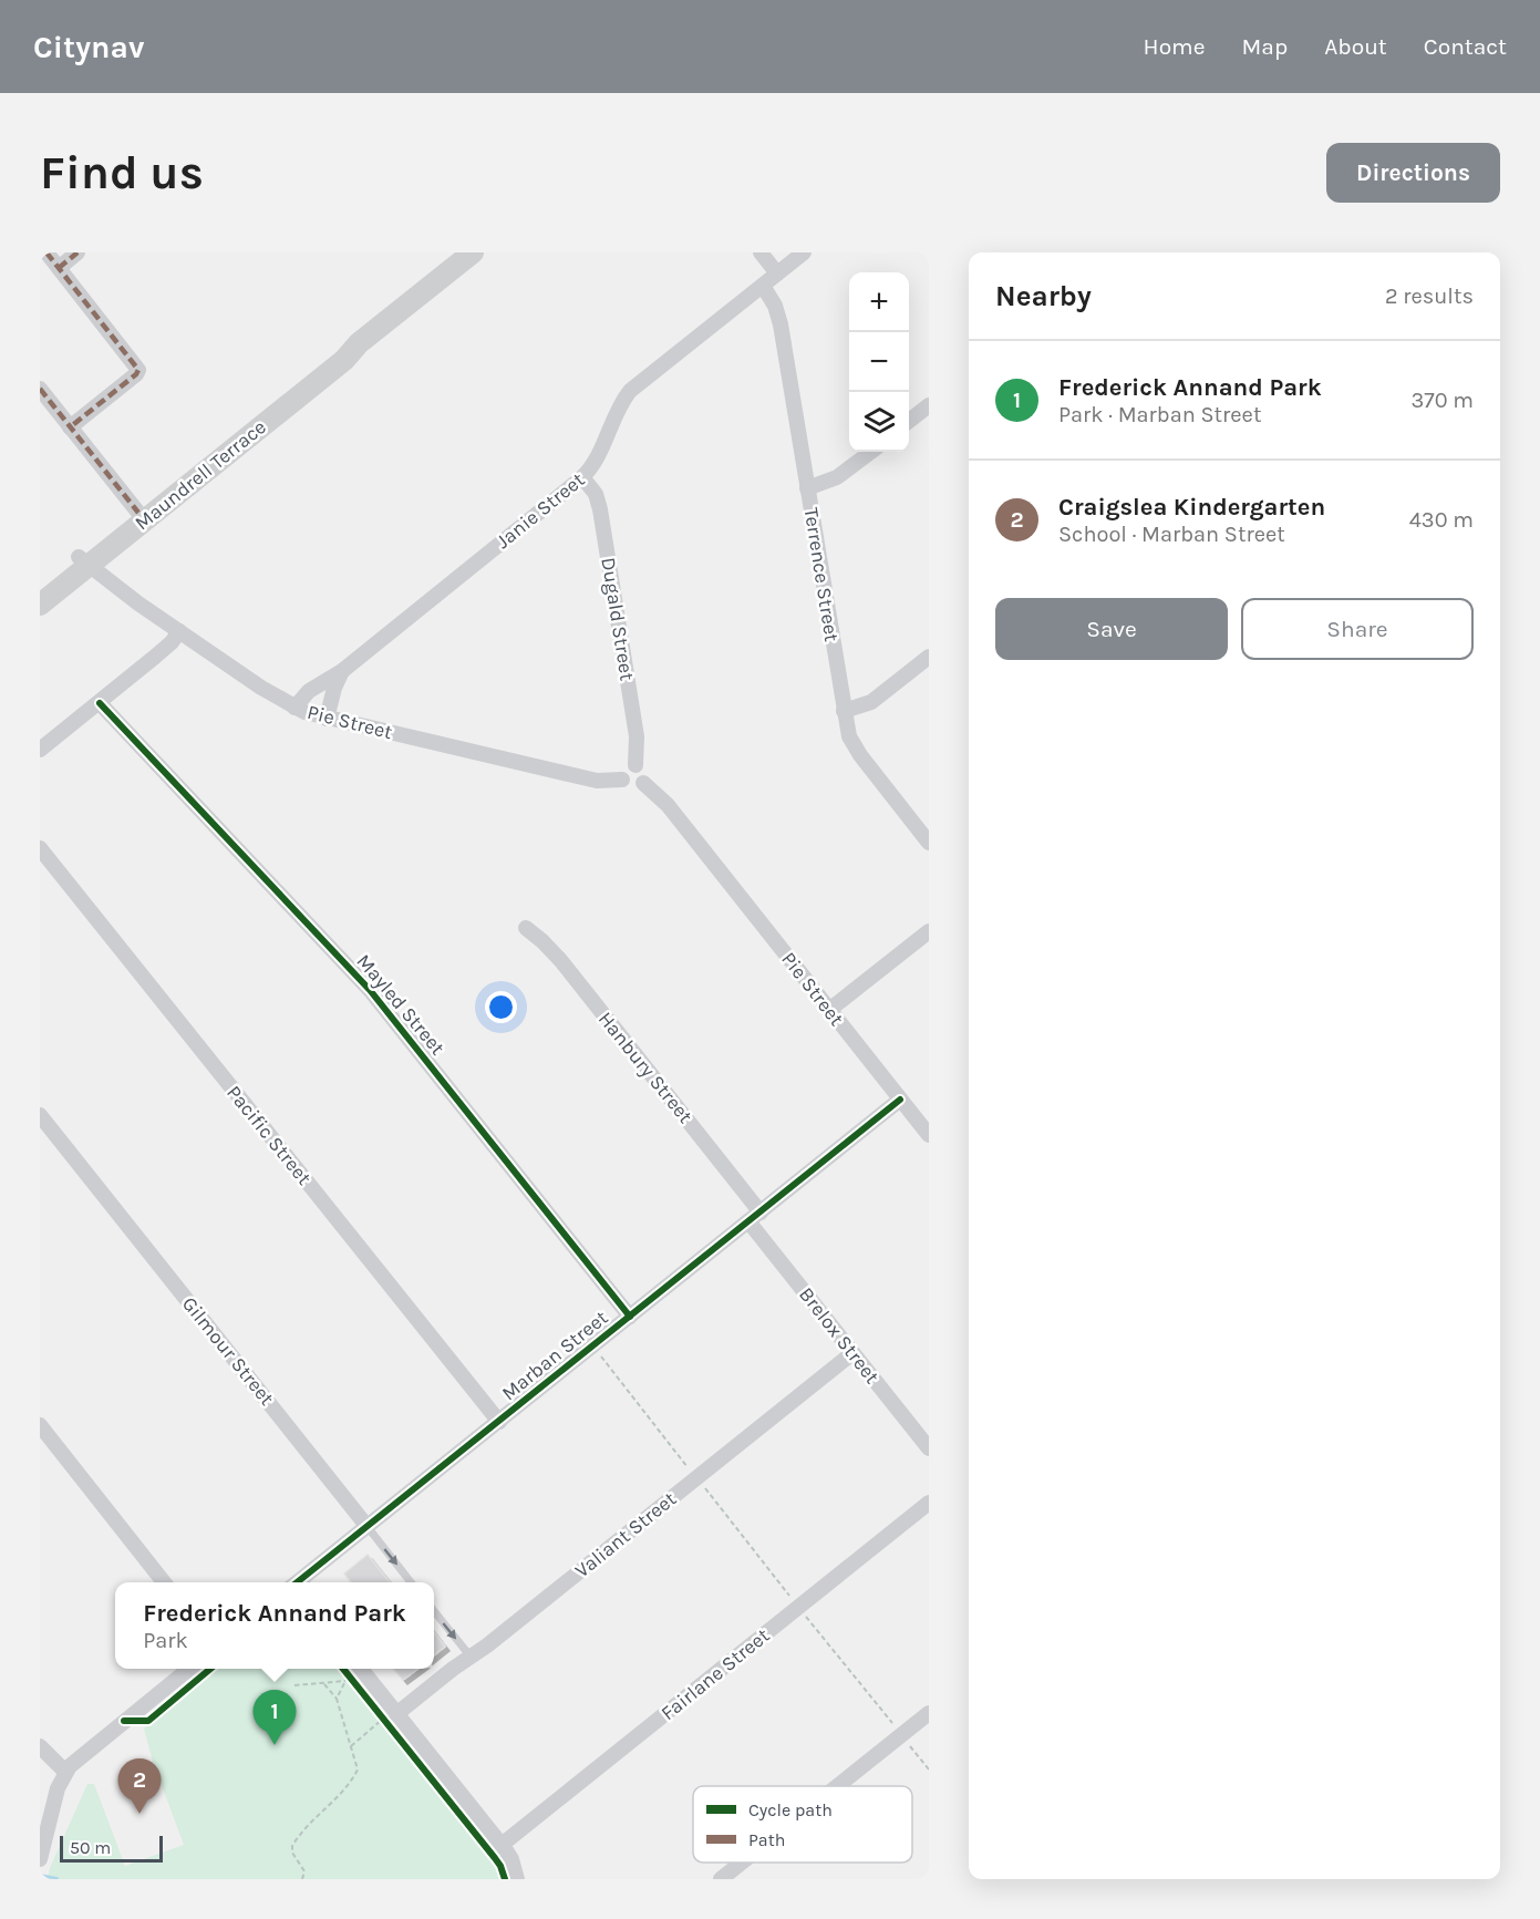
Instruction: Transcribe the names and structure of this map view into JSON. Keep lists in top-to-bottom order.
{
  "streets": {
    "main road": ["Maundrell Terrace"],
    "street": [
      "Janie Street",
      "Terrence Street",
      "Dugald Street",
      "Pie Street",
      "Mayled Street",
      "Hanbury Street",
      "Pacific Street",
      "Brelox Street",
      "Gilmour Street",
      "Marban Street",
      "Valiant Street",
      "Fairlane Street"
    ]
  },
  "crossings": [
    ["Maundrell Terrace", "Pie Street"],
    ["Janie Street", "Terrence Street"],
    ["Janie Street", "Dugald Street"],
    ["Janie Street", "Pie Street"],
    ["Dugald Street", "Pie Street"],
    ["Pie Street", "Marban Street"],
    ["Mayled Street", "Marban Street"],
    ["Hanbury Street", "Brelox Street"],
    ["Hanbury Street", "Marban Street"],
    ["Pacific Street", "Marban Street"],
    ["Brelox Street", "Marban Street"],
    ["Brelox Street", "Valiant Street"],
    ["Gilmour Street", "Marban Street"]
  ],
  "legend": ["Cycle path", "Path"],
  "scale_bar": "50 m",
  "page": {
    "header": "Citynav",
    "nav": [
      "Home",
      "Map",
      "About",
      "Contact"
    ],
    "buttons": [
      "Directions",
      ["Save", "Share"]
    ],
    "title": "Find us",
    "heading": ["Nearby", "2 results"],
    "map_buttons": ["+", "−"],
    "list": [
      {
        "mark": "1",
        "name": "Frederick Annand Park",
        "note": "Park · Marban Street",
        "value": "370 m"
      },
      {
        "mark": "2",
        "name": "Craigslea Kindergarten",
        "note": "School · Marban Street",
        "value": "430 m"
      }
    ],
    "popup": ["Frederick Annand Park", "Park"],
    "pins": ["1", "2"],
    "scale": "50 m"
  }
}
